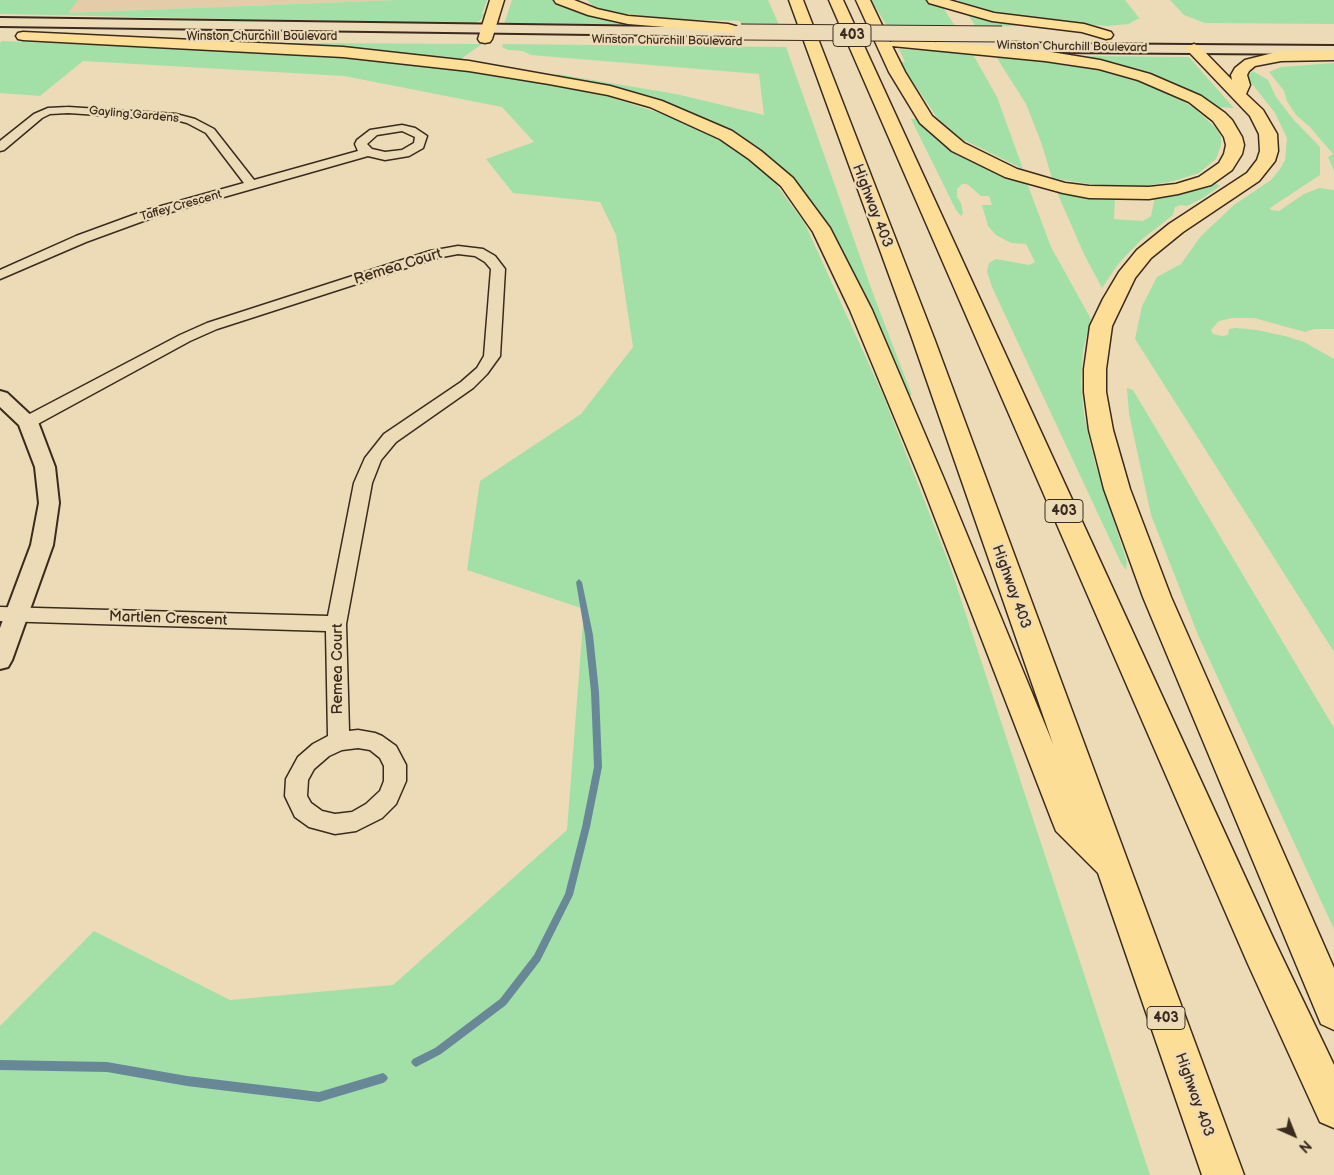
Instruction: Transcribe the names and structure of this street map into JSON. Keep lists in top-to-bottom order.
{
  "streets": {
    "highway": ["403", "Highway 403"],
    "main road": ["Winston Churchill Boulevard"],
    "street": [
      "Gayling Gardens",
      "Taffey Crescent",
      "Remea Court",
      "Martlen Crescent"
    ]
  },
  "crossings": [
    ["Gayling Gardens", "Taffey Crescent"],
    ["Remea Court", "Martlen Crescent"]
  ],
  "north": "bottom right"
}
